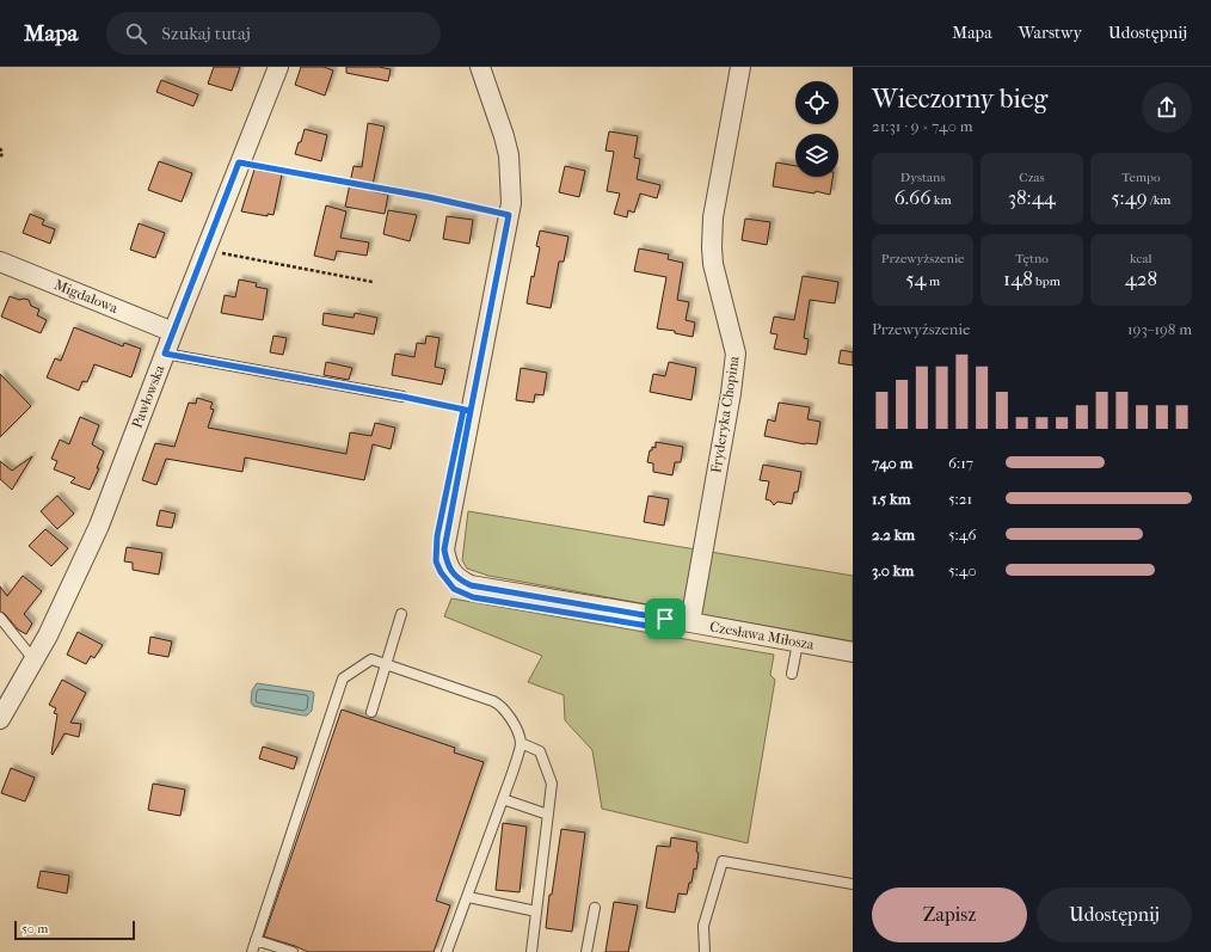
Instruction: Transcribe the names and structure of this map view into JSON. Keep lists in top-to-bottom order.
{
  "streets": {
    "street": [
      "Migdałowa",
      "Pawłowska",
      "Fryderyka Chopina",
      "Czesława Miłosza"
    ]
  },
  "crossings": [
    ["Migdałowa", "Pawłowska"],
    ["Fryderyka Chopina", "Czesława Miłosza"]
  ],
  "scale_bar": "50 m",
  "page": {
    "header": "Mapa",
    "search": "Szukaj tutaj",
    "nav": ["Mapa", "Warstwy", "Udostępnij"],
    "heading": ["Wieczorny bieg", "21:31 · 9 × 740 m"],
    "stats": [
      ["Dystans", "6.66 km"],
      ["Czas", "38:44"],
      ["Tempo", "5:49 /km"],
      ["Przewyższenie", "54 m"],
      ["Tętno", "148 bpm"],
      ["kcal", "428"]
    ],
    "chart": ["Przewyższenie", "193–198 m"],
    "list": [
      {
        "name": "740 m",
        "note": "6:17"
      },
      {
        "name": "1.5 km",
        "note": "5:21"
      },
      {
        "name": "2.2 km",
        "note": "5:46"
      },
      {
        "name": "3.0 km",
        "note": "5:40"
      }
    ],
    "buttons": ["Zapisz", "Udostępnij"],
    "scale": "50 m"
  }
}
